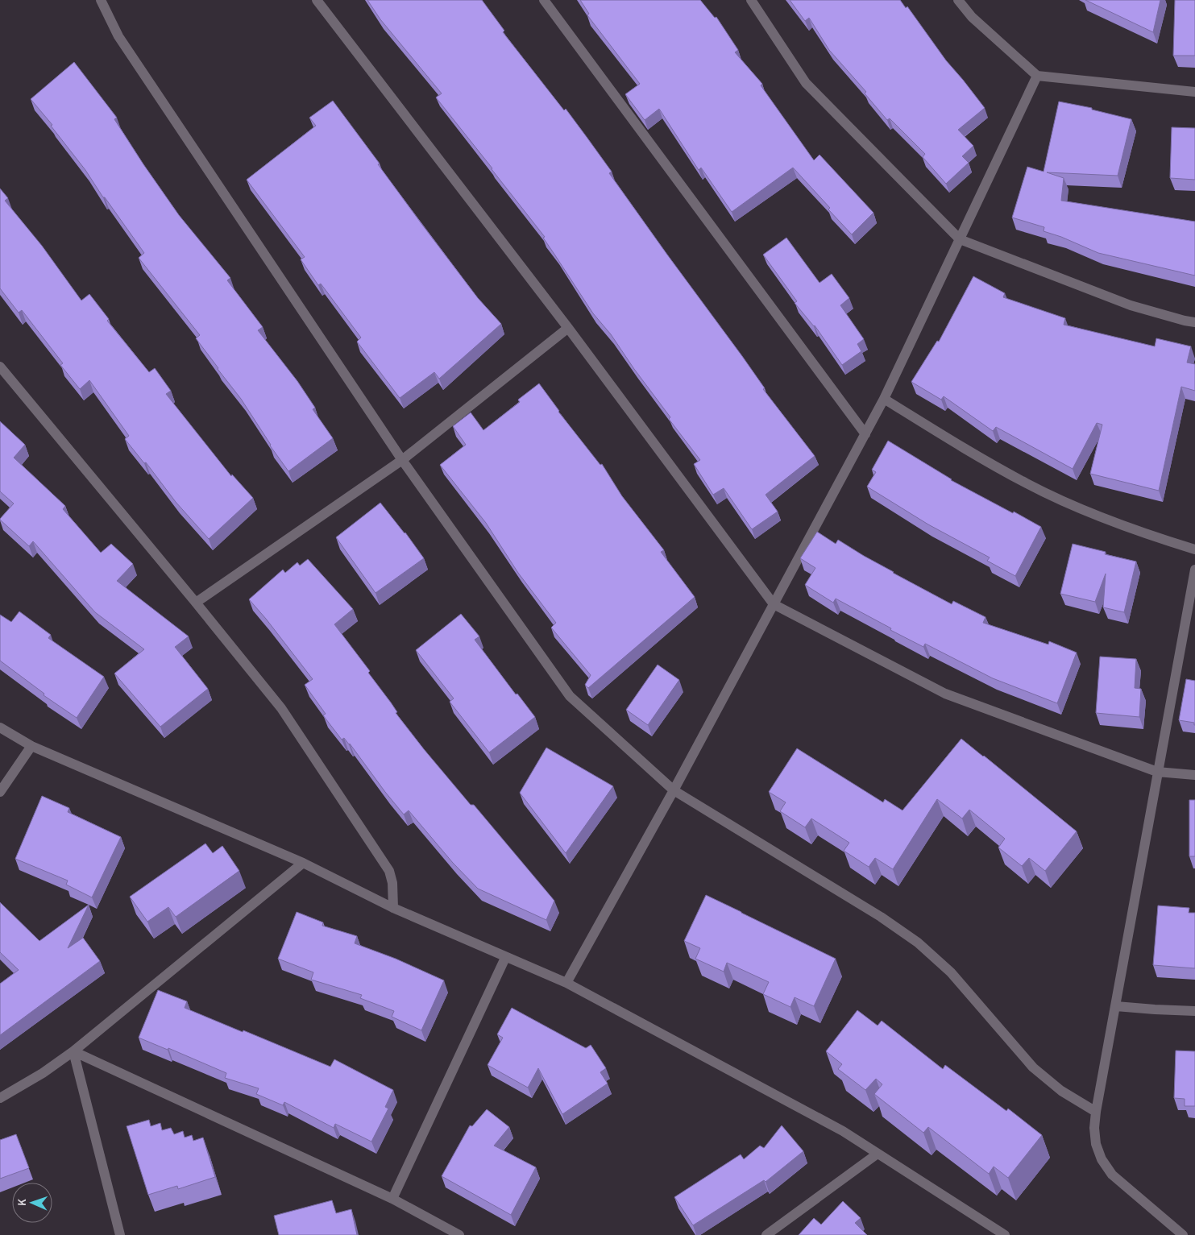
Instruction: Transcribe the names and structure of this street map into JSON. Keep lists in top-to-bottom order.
{
  "north": "left"
}
